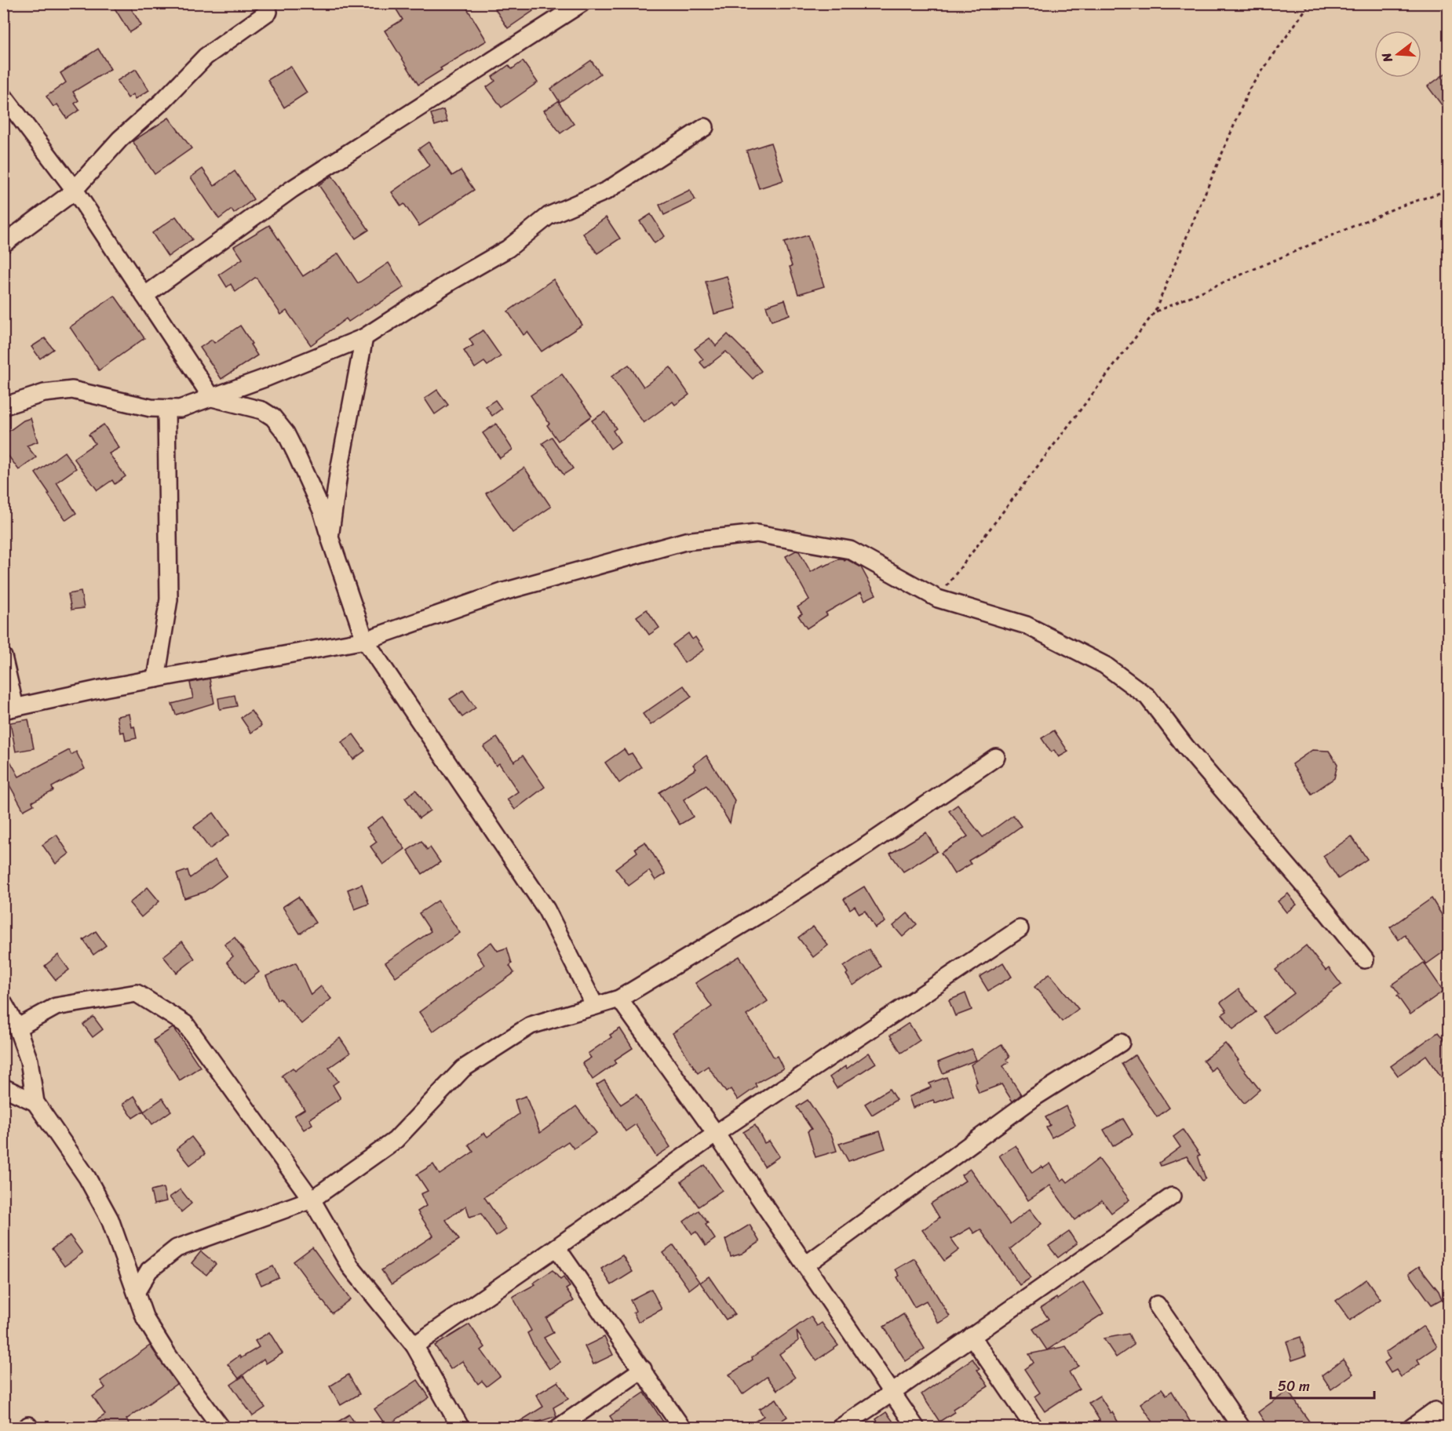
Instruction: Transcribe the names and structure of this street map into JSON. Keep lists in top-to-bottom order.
{
  "scale_bar": "50 m",
  "north": "left"
}
